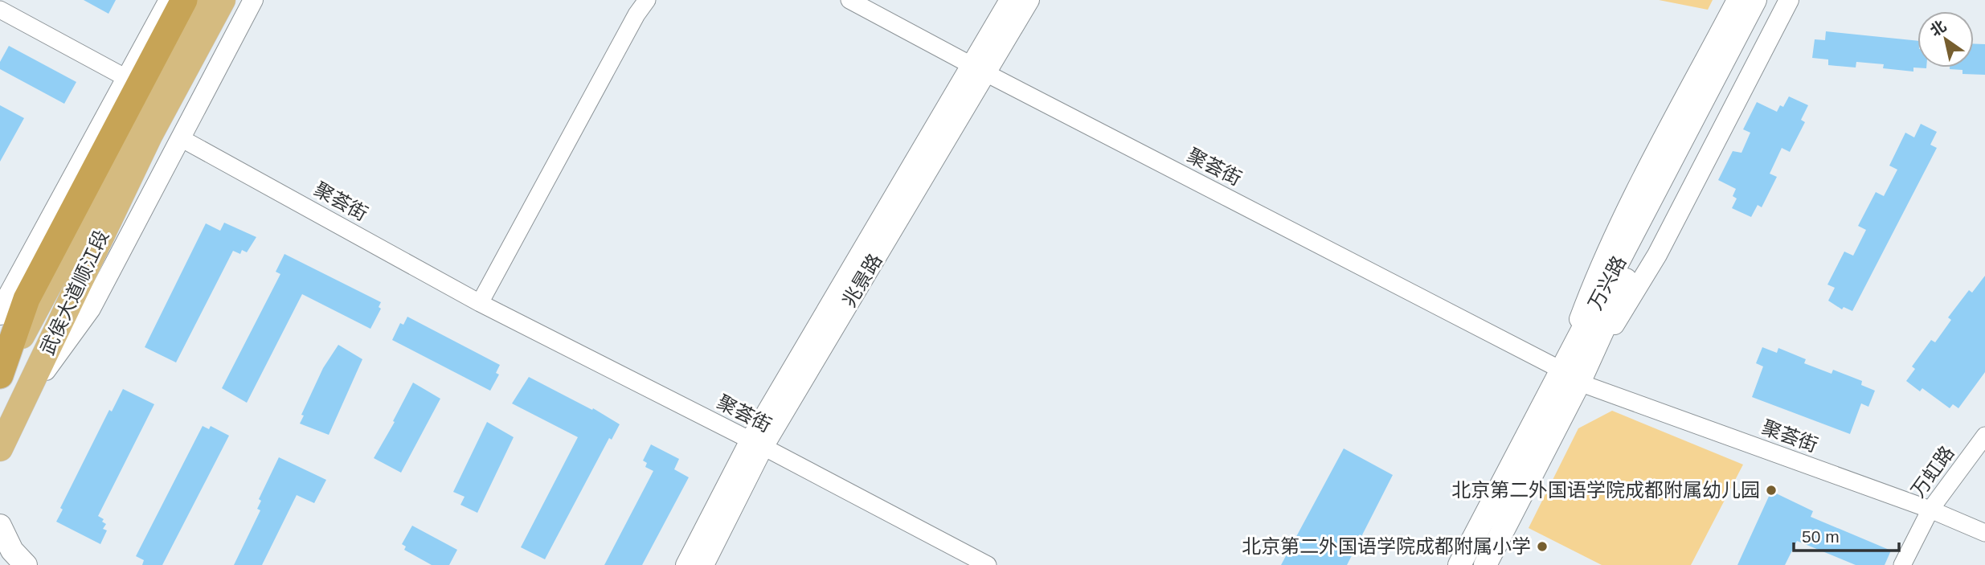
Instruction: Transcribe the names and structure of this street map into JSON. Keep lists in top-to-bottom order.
{
  "streets": {
    "main road": ["万兴路", "武侯大道顺江段"],
    "street": ["聚荟街", "兆景路", "万虹路"]
  },
  "crossings": [
    ["聚荟街", "兆景路"],
    ["聚荟街", "万兴路"],
    ["聚荟街", "万虹路"]
  ],
  "places": ["北京第二外国语学院成都附属幼儿园", "北京第二外国语学院成都附属小学"],
  "scale_bar": "50 m",
  "north": "top left"
}
